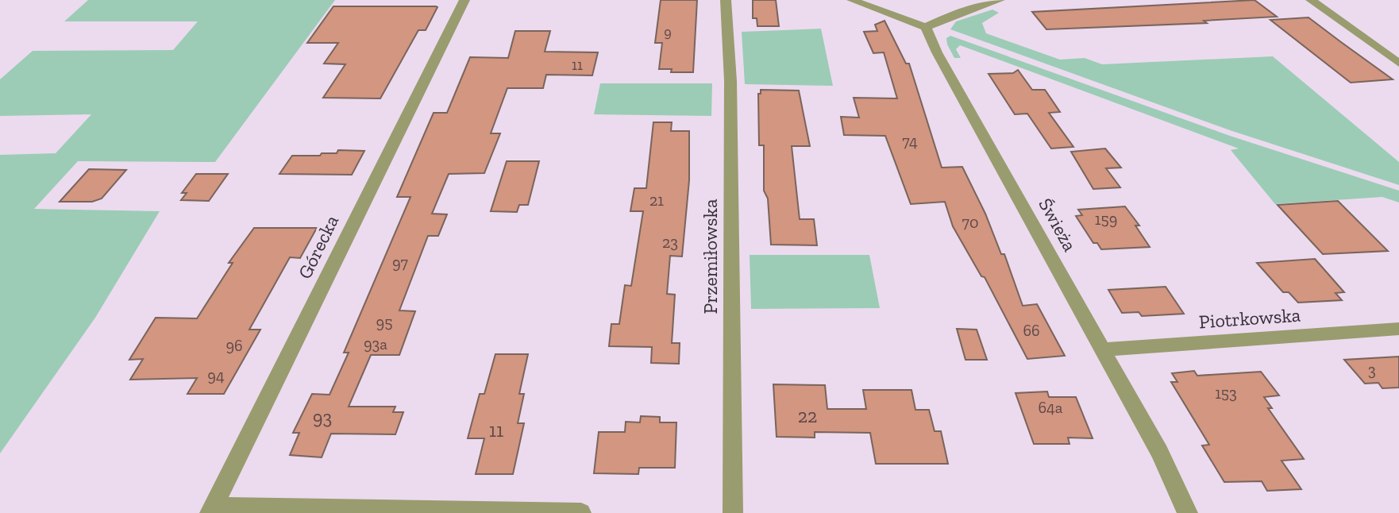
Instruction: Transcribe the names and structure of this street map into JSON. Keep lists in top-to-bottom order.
{
  "streets": {
    "street": [
      "Świeża",
      "Górecka",
      "Przemiłowska",
      "Piotrkowska"
    ]
  },
  "crossings": [
    ["Świeża", "Piotrkowska"]
  ],
  "house_numbers": [
    "9",
    "11",
    "74",
    "21",
    "159",
    "70",
    "23",
    "97",
    "95",
    "66",
    "93a",
    "96",
    "3",
    "94",
    "153",
    "64a",
    "22",
    "93",
    "11"
  ]
}
